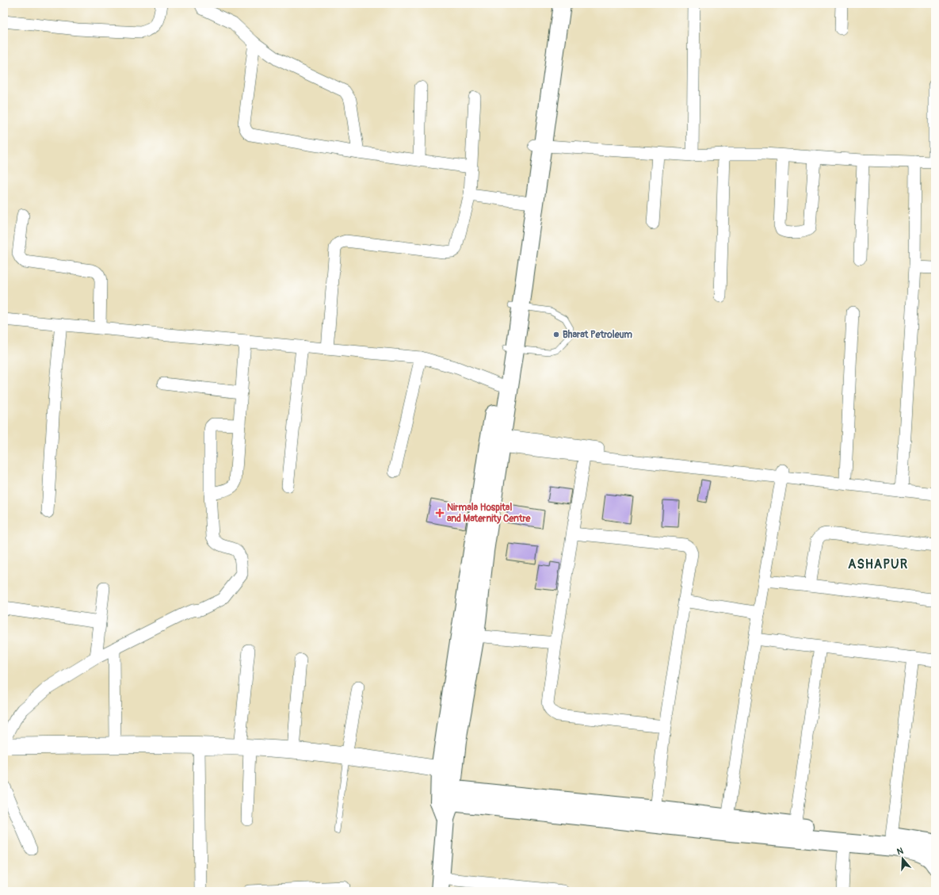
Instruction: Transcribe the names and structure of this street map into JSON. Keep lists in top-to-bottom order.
{
  "districts": ["ASHAPUR"],
  "places": {
    "other": ["Bharat Petroleum"],
    "health": ["Nirmala Hospital and Maternity Centre"]
  },
  "north": "top"
}
